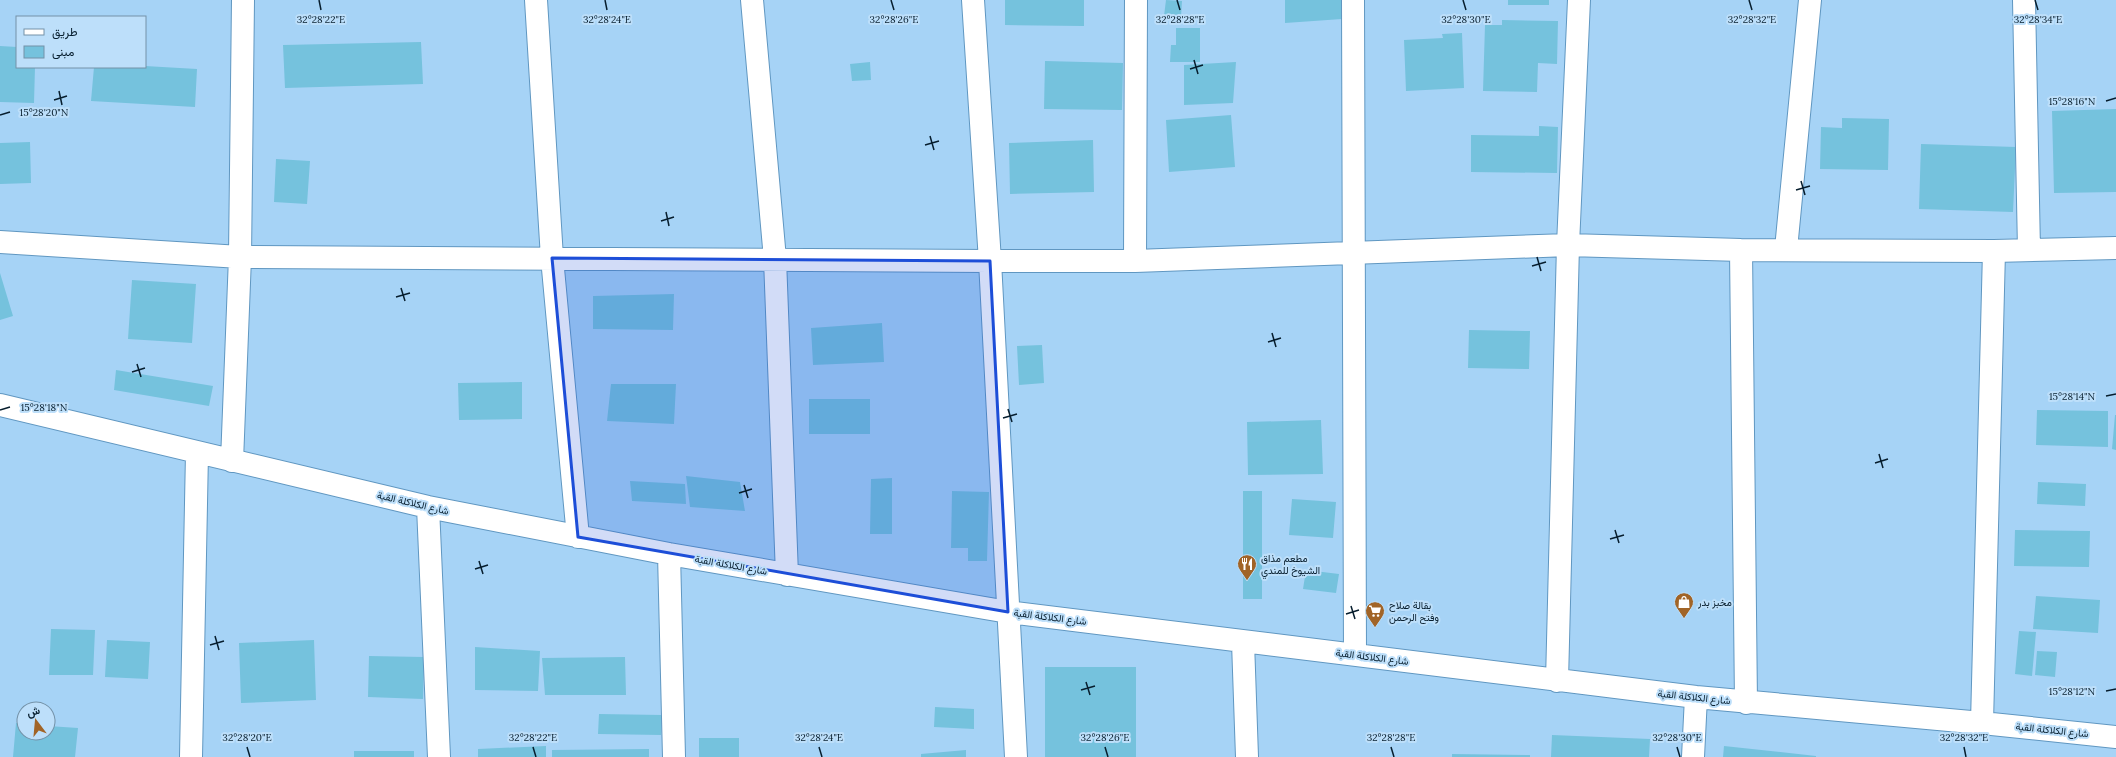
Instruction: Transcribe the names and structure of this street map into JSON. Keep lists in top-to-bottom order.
{
  "streets": {
    "street": ["شارع الكلاكلة القبة"]
  },
  "places": {
    "restaurant": ["مطعم مذاق الشيوخ للمندي"],
    "shop": ["مخبز بدر"],
    "supermarket": ["بقالة صلاح وفتح الرحمن"]
  },
  "legend": ["طريق", "مبنى"],
  "north": "top",
  "coordinates": [
    "32°28'22\"E",
    "32°28'24\"E",
    "32°28'26\"E",
    "32°28'28\"E",
    "32°28'30\"E",
    "32°28'32\"E",
    "32°28'34\"E",
    "15°28'16\"N",
    "15°28'20\"N",
    "15°28'14\"N",
    "15°28'18\"N",
    "15°28'12\"N",
    "32°28'20\"E"
  ]
}
